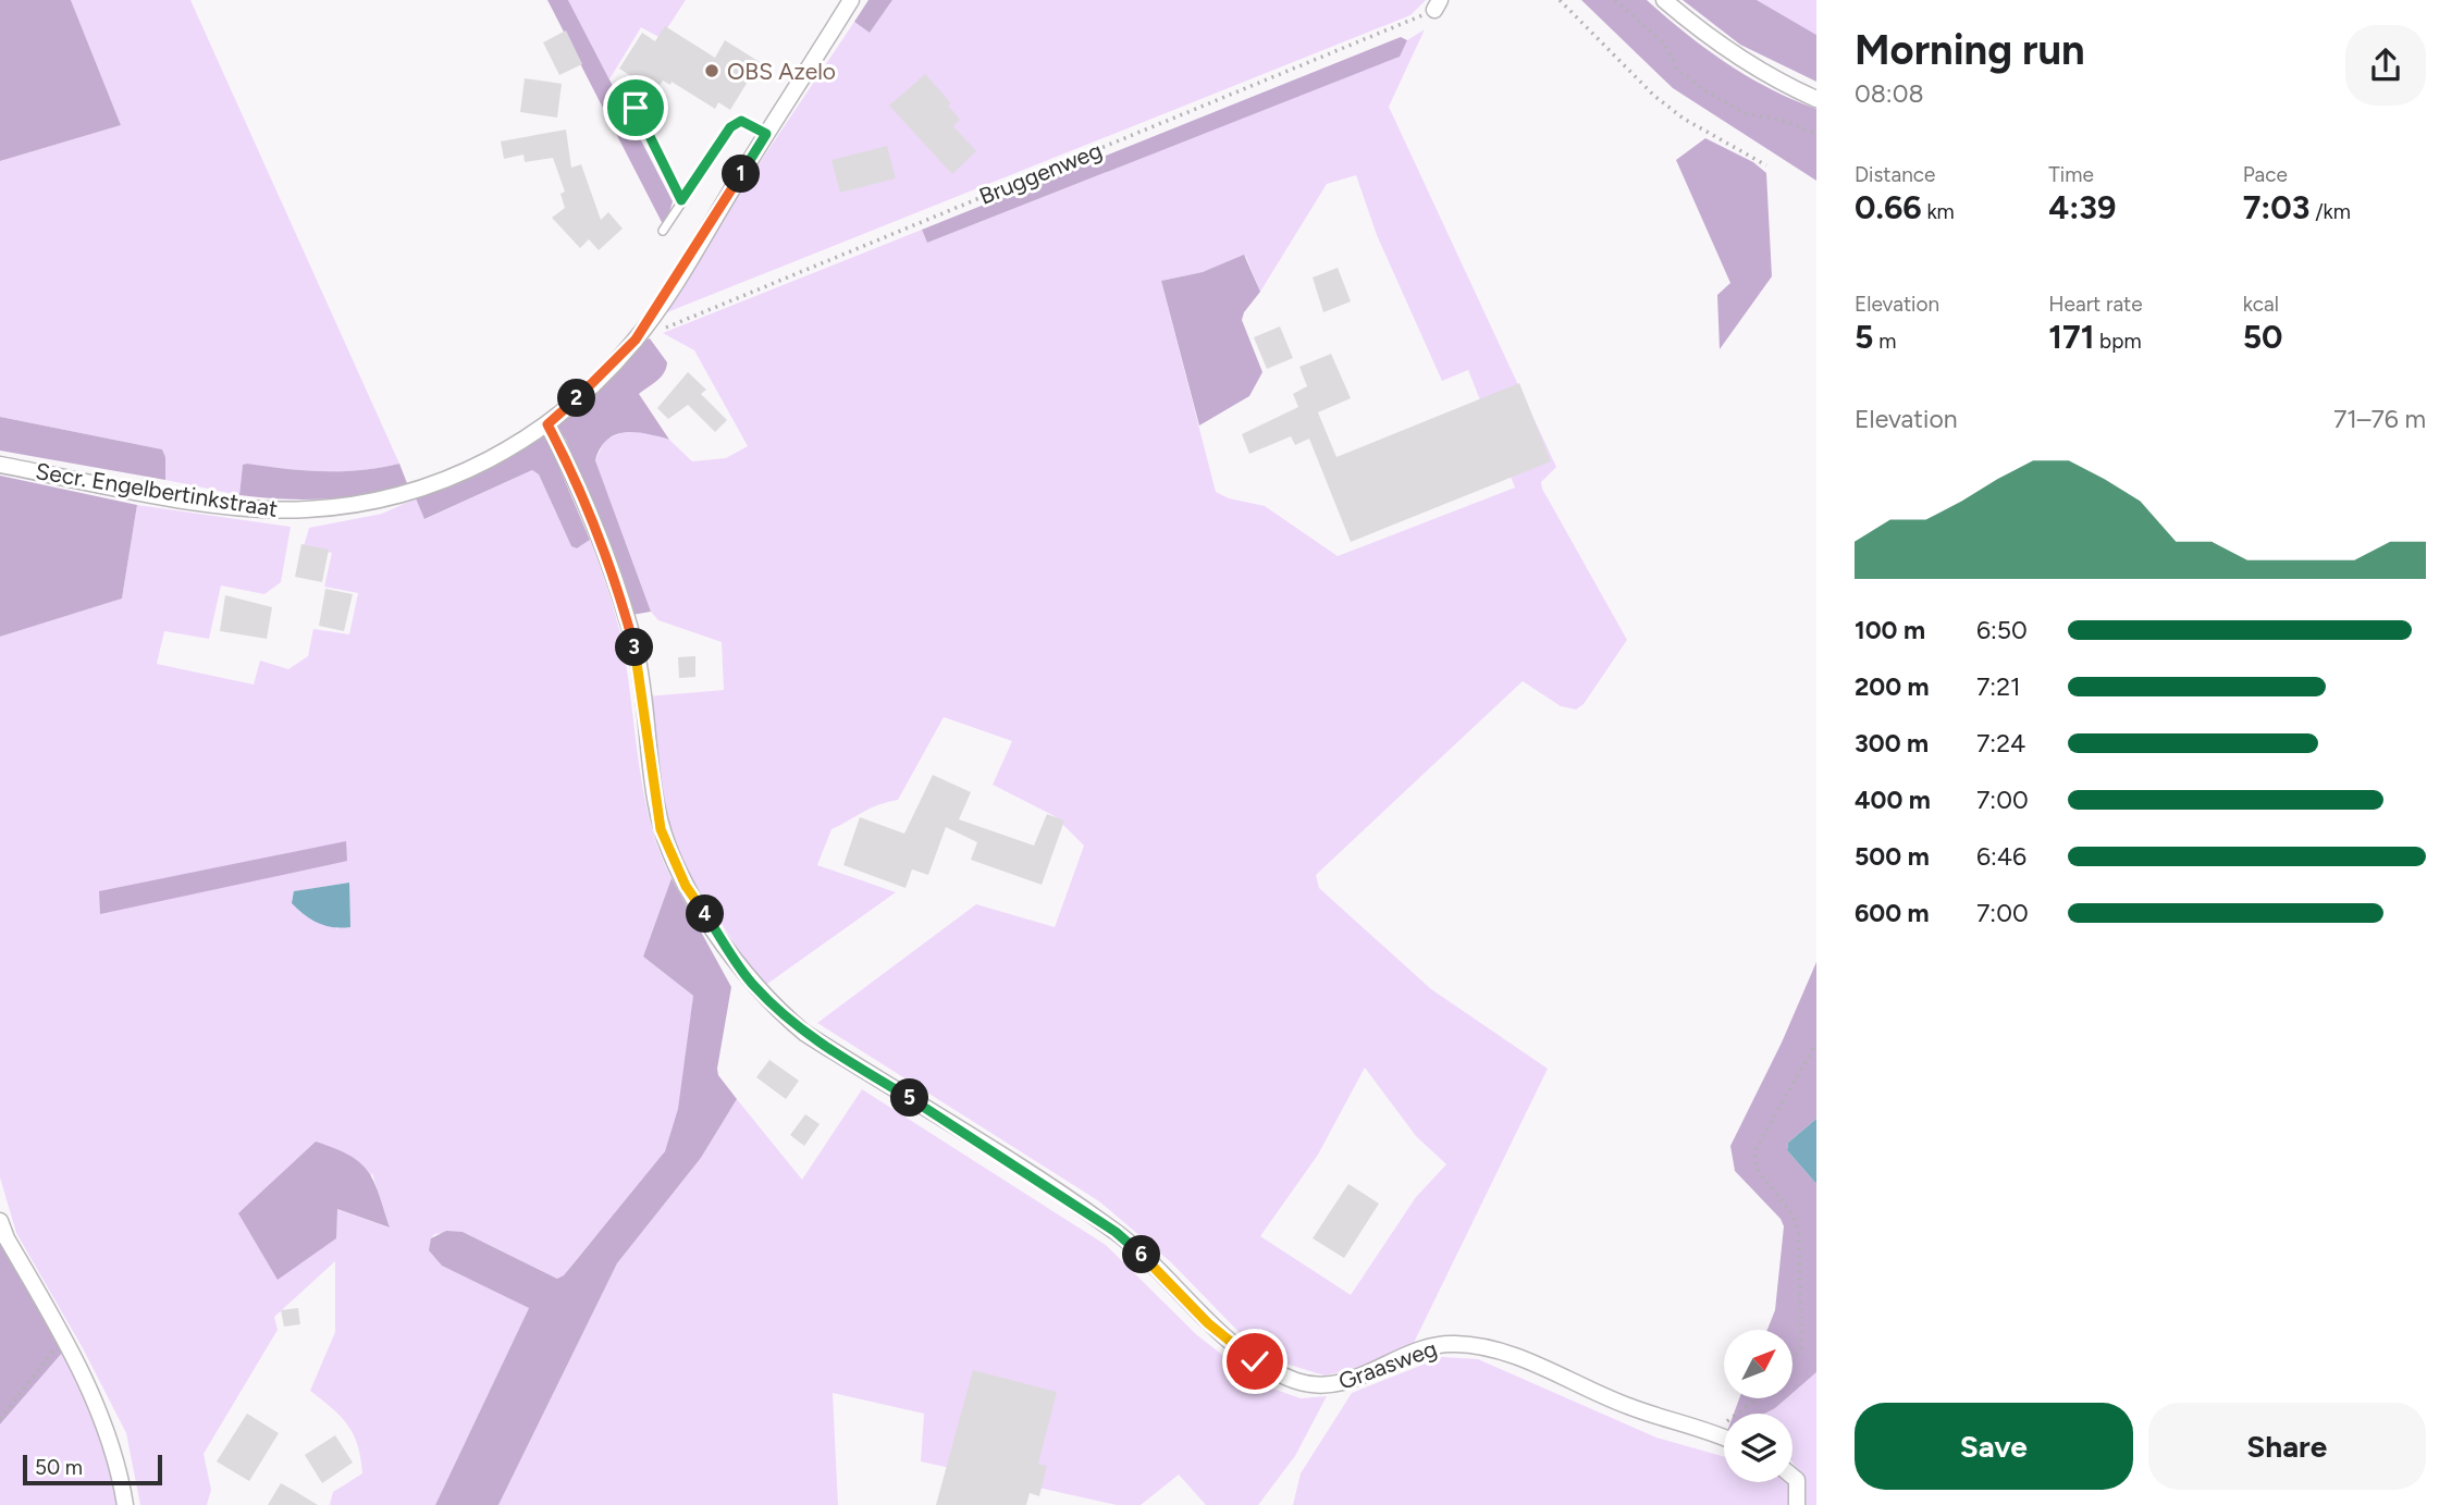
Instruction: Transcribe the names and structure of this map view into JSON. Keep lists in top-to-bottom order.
{
  "streets": {
    "street": ["Secr. Engelbertinkstraat", "Graasweg"],
    "path": ["Bruggenweg"]
  },
  "crossings": [
    ["Secr. Engelbertinkstraat", "Graasweg"]
  ],
  "places": ["OBS Azelo"],
  "scale_bar": "50 m",
  "north": "top right",
  "page": {
    "heading": ["Morning run", "08:08"],
    "stats": [
      ["Distance", "0.66 km"],
      ["Time", "4:39"],
      ["Pace", "7:03 /km"],
      ["Elevation", "5 m"],
      ["Heart rate", "171 bpm"],
      ["kcal", "50"]
    ],
    "pins": [
      "1",
      "2",
      "3",
      "4",
      "5",
      "6"
    ],
    "chart": ["Elevation", "71–76 m"],
    "list": [
      {
        "name": "100 m",
        "note": "6:50"
      },
      {
        "name": "200 m",
        "note": "7:21"
      },
      {
        "name": "300 m",
        "note": "7:24"
      },
      {
        "name": "400 m",
        "note": "7:00"
      },
      {
        "name": "500 m",
        "note": "6:46"
      },
      {
        "name": "600 m",
        "note": "7:00"
      }
    ],
    "buttons": ["Save", "Share"],
    "scale": "50 m"
  }
}
